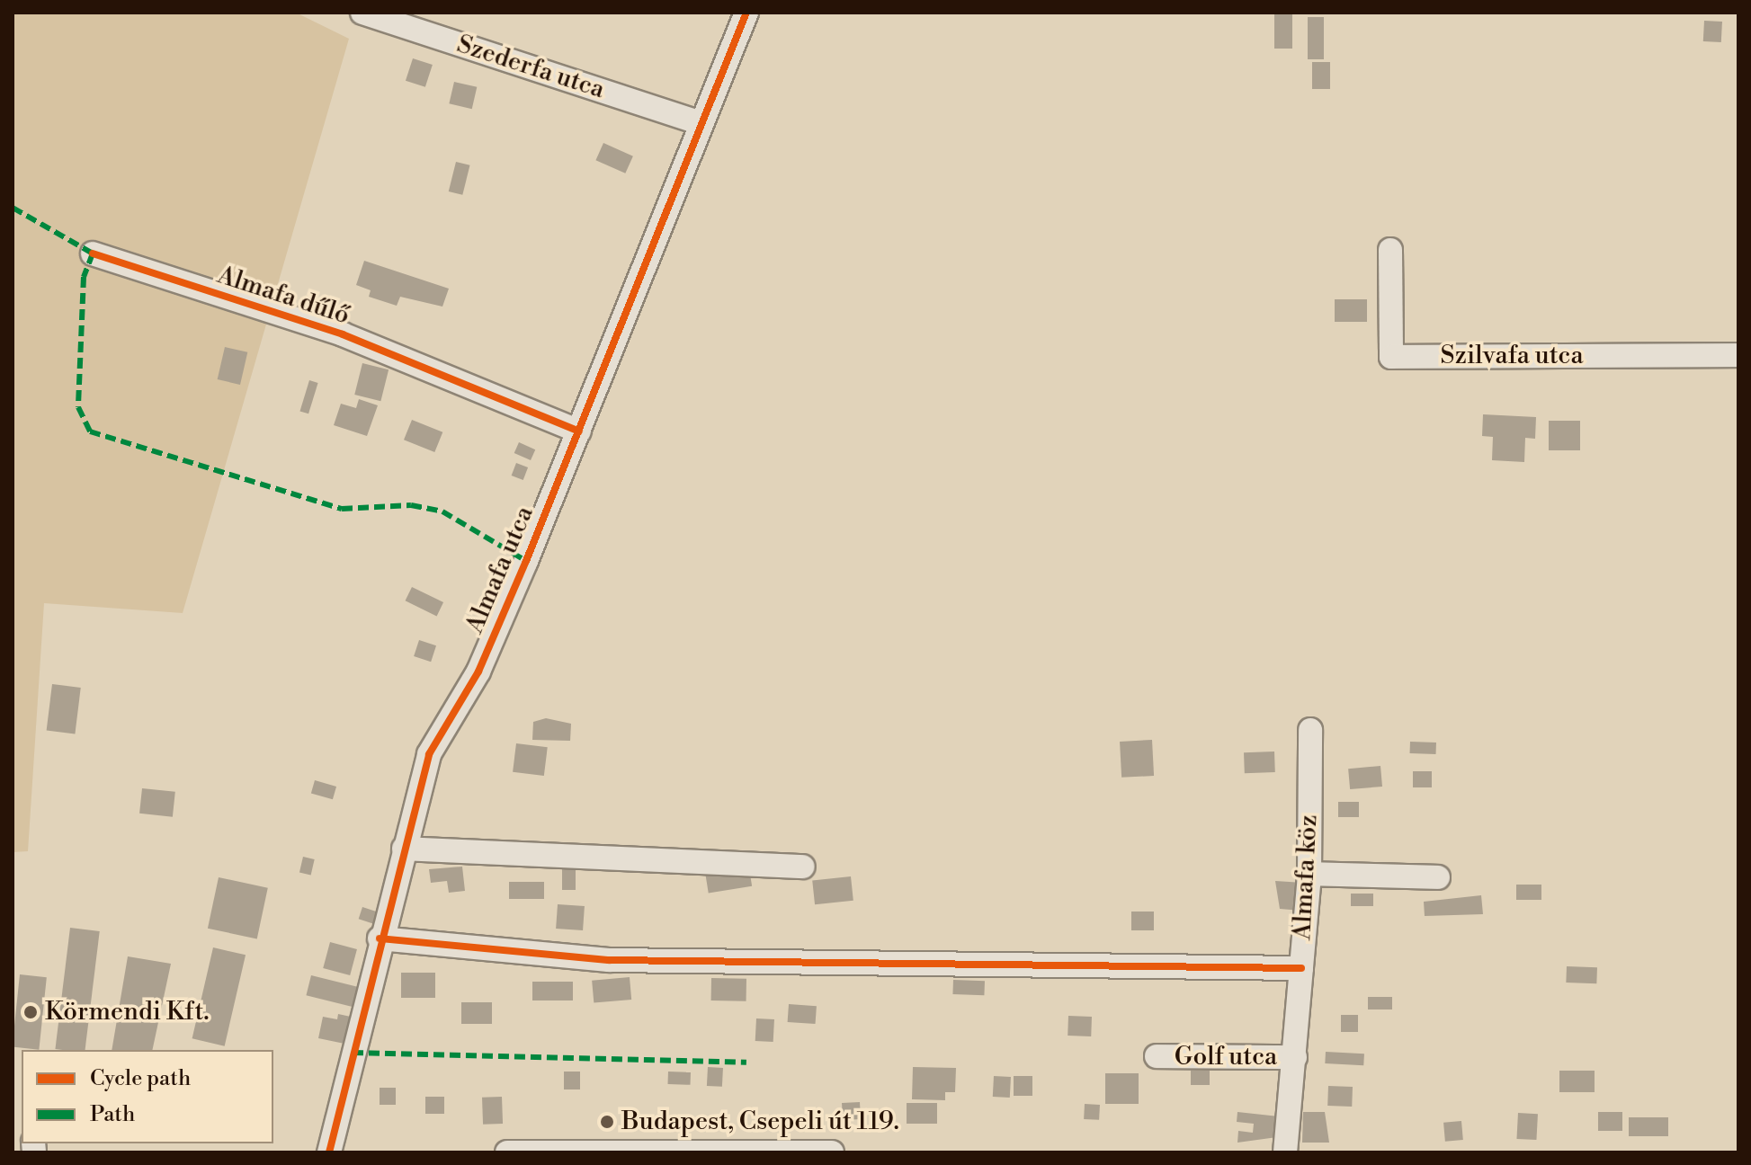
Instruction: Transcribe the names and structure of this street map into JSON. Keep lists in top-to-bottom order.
{
  "streets": {
    "street": [
      "Szederfa utca",
      "Almafa dűlő",
      "Szilvafa utca",
      "Almafa utca",
      "Almafa köz",
      "Golf utca"
    ]
  },
  "crossings": [
    ["Szederfa utca", "Almafa utca"],
    ["Almafa dűlő", "Almafa utca"],
    ["Almafa köz", "Golf utca"]
  ],
  "places": ["Körmendi Kft.", "Budapest, Csepeli út 119."],
  "legend": ["Cycle path", "Path"]
}
